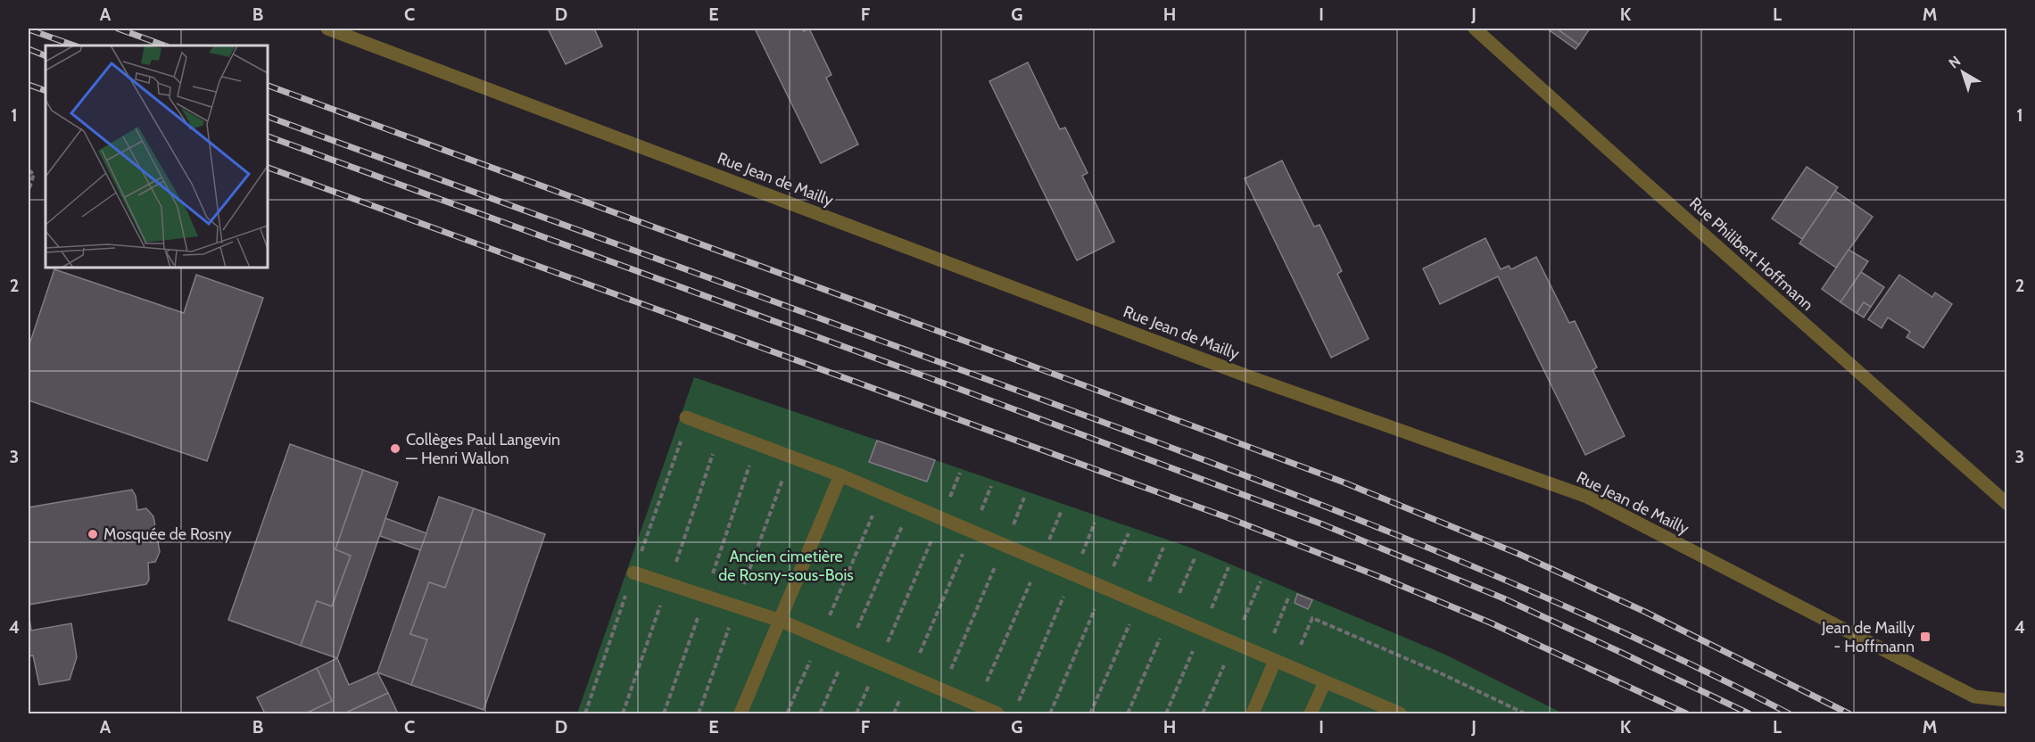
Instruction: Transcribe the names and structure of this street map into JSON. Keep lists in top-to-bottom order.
{
  "streets": {
    "street": ["Rue Jean de Mailly", "Rue Philibert Hoffmann"]
  },
  "parks": ["Ancien cimetière de Rosny-sous-Bois"],
  "places": {
    "other": ["Collèges Paul Langevin — Henri Wallon", "Mosquée de Rosny"],
    "transit": ["Jean de Mailly - Hoffmann"]
  },
  "north": "top left",
  "grid": {
    "columns": [
      "A",
      "B",
      "C",
      "D",
      "E",
      "F",
      "G",
      "H",
      "I",
      "J",
      "K",
      "L",
      "M"
    ],
    "rows": [
      "1",
      "2",
      "3",
      "4"
    ]
  }
}
